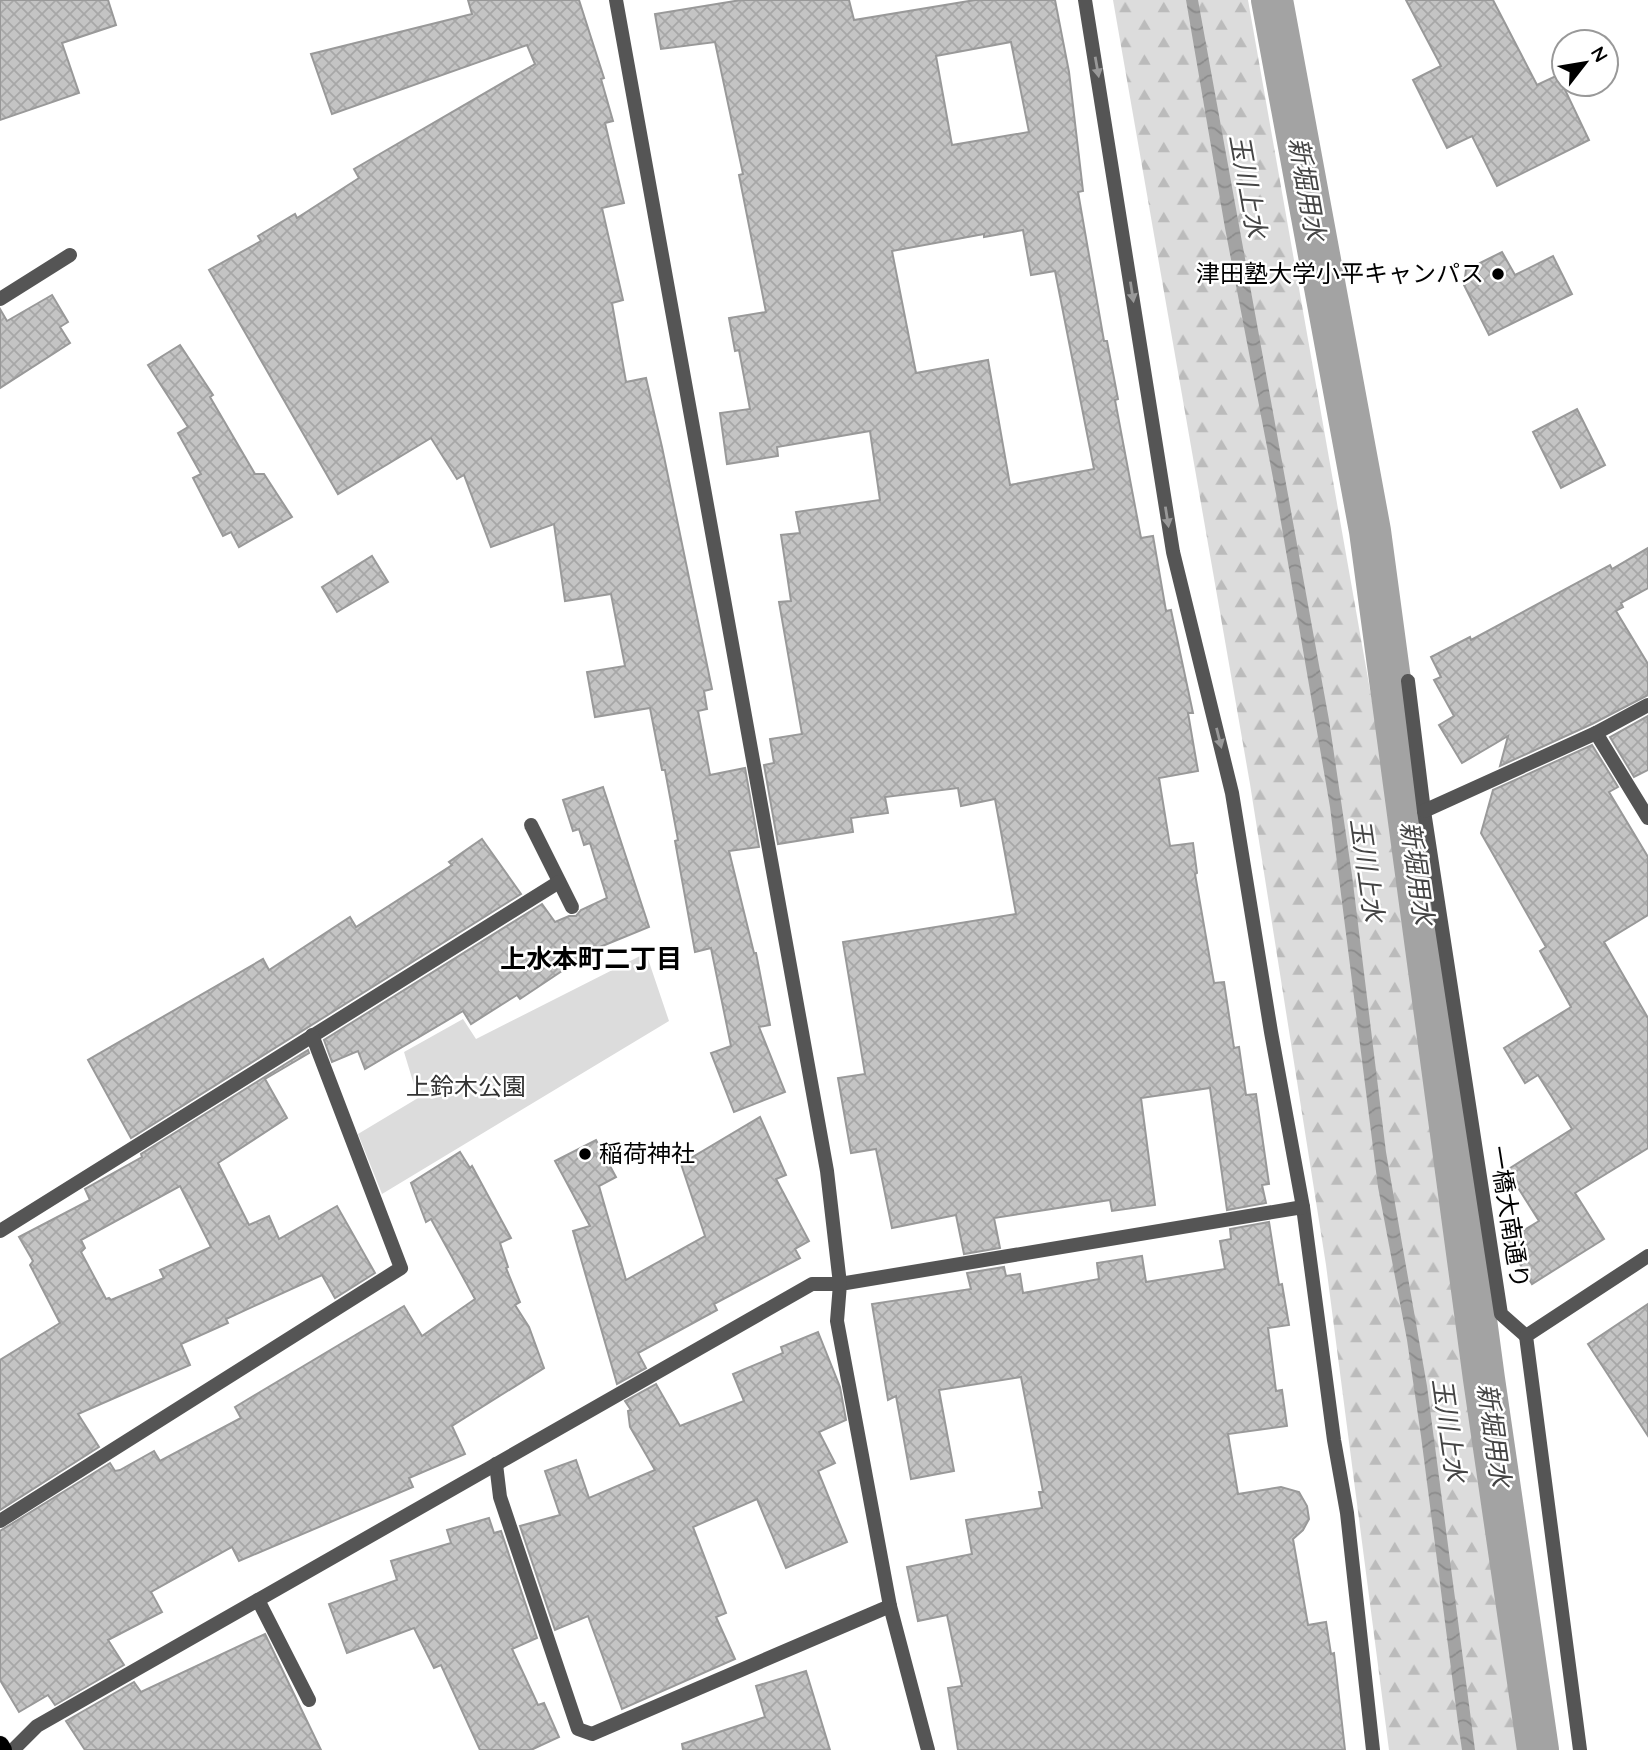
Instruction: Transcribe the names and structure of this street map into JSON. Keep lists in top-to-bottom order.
{
  "streets": {
    "street": ["一橋大南通り"]
  },
  "districts": ["上水本町二丁目"],
  "water": ["玉川上水", "新堀用水"],
  "parks": ["上鈴木公園"],
  "places": ["津田塾大学小平キャンパス", "稲荷神社"],
  "north": "top right"
}
